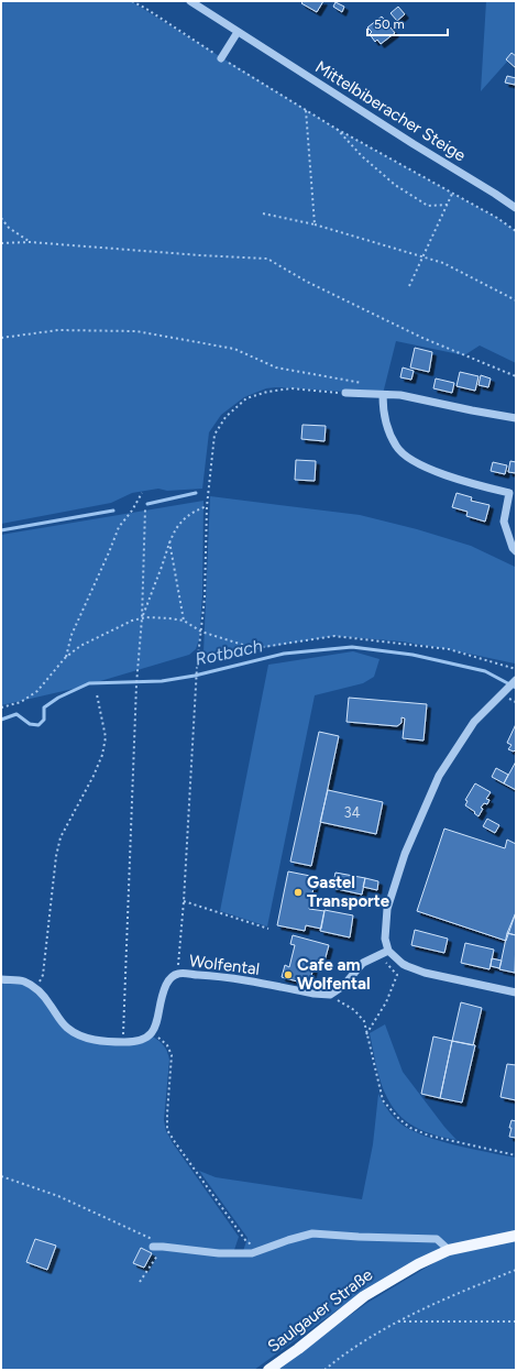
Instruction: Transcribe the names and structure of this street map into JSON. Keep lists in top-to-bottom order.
{
  "streets": {
    "main road": ["Saulgauer Straße"],
    "street": ["Mittelbiberacher Steige", "Wolfental"]
  },
  "water": ["Rotbach"],
  "places": ["Gastel Transporte", "Cafe am Wolfental"],
  "house_numbers": ["34"],
  "scale_bar": "50 m"
}
